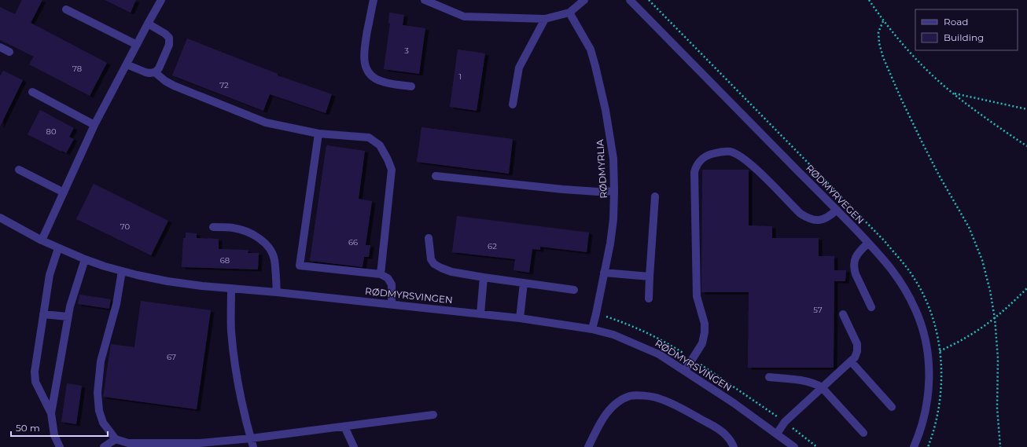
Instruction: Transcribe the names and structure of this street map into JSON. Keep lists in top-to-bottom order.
{
  "streets": {
    "street": ["RØDMYRLIA", "RØDMYRVEGEN", "RØDMYRSVINGEN"]
  },
  "crossings": [
    ["RØDMYRLIA", "RØDMYRSVINGEN"]
  ],
  "house_numbers": [
    "3",
    "78",
    "1",
    "72",
    "80",
    "70",
    "66",
    "62",
    "68",
    "57",
    "67"
  ],
  "legend": ["Road", "Building"],
  "scale_bar": "50 m"
}
